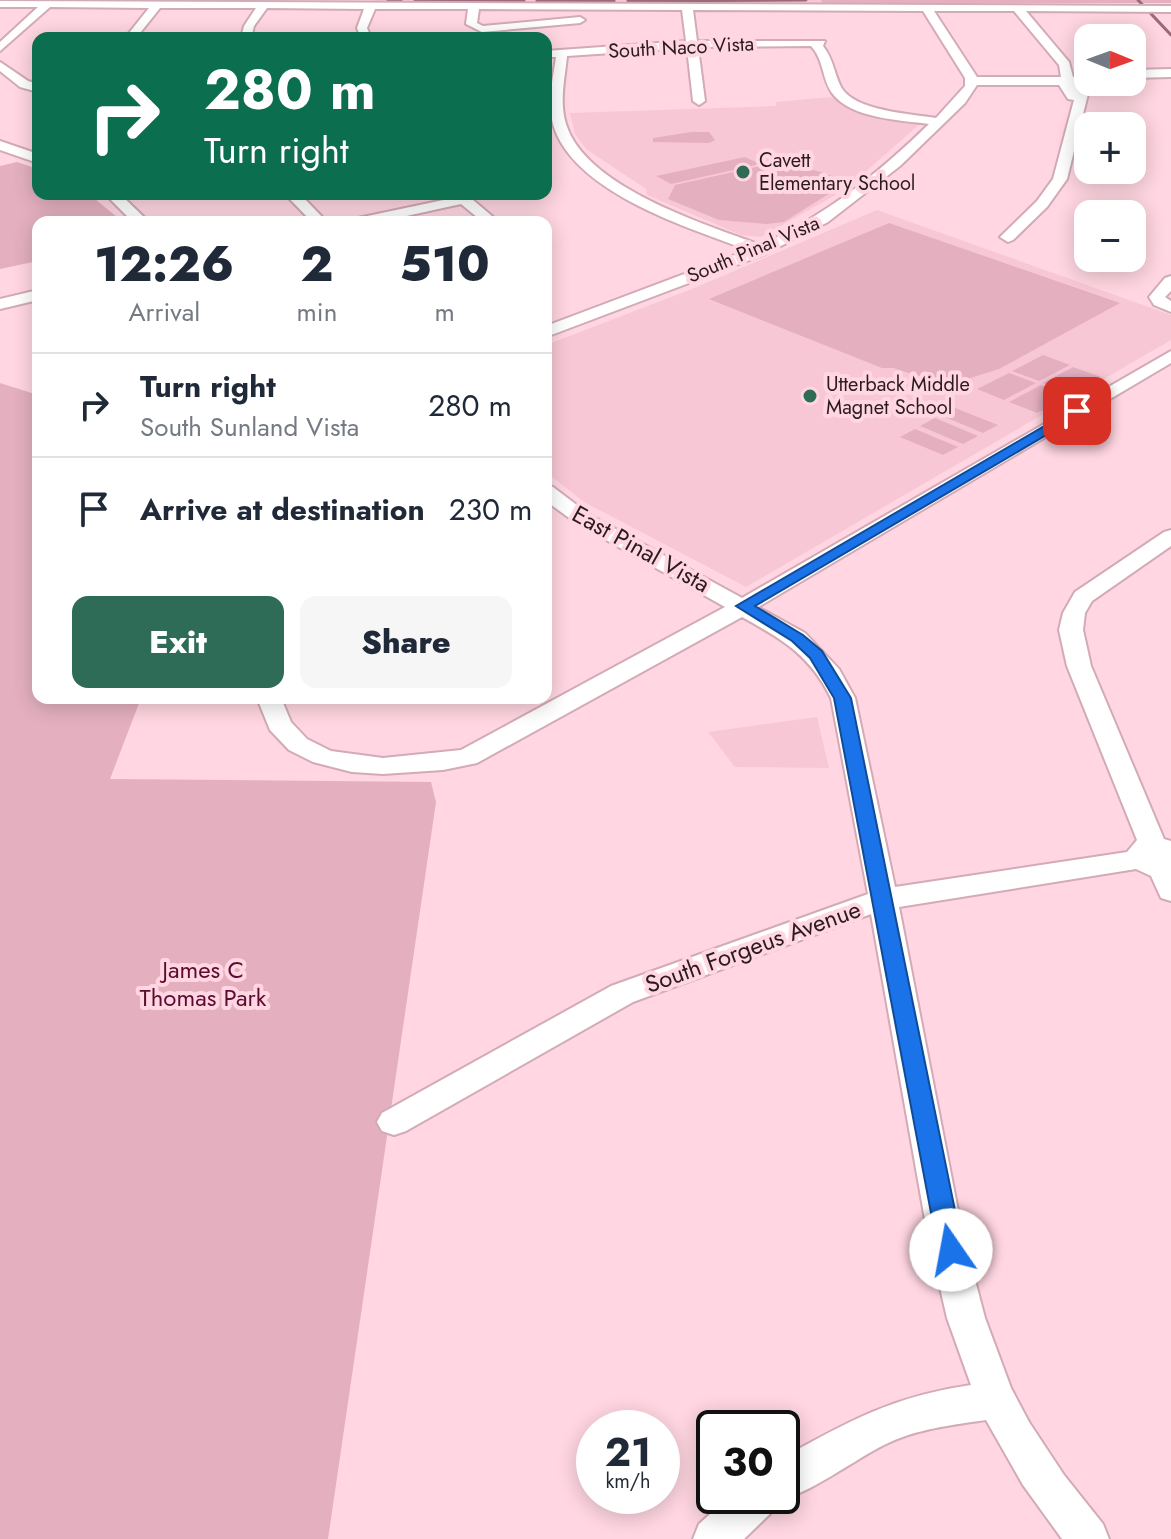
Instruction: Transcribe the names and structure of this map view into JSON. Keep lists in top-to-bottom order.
{
  "streets": {
    "street": [
      "South Naco Vista",
      "South Pinal Vista",
      "East Pinal Vista",
      "South Forgeus Avenue"
    ]
  },
  "crossings": [
    ["South Naco Vista", "South Pinal Vista"],
    ["East Pinal Vista", "South Forgeus Avenue"]
  ],
  "parks": ["James C Thomas Park"],
  "places": ["Cavett Elementary School", "Utterback Middle Magnet School"],
  "north": "right",
  "page": {
    "map_buttons": ["+", "−"],
    "turn": ["280 m", "Turn right"],
    "eta": [
      "12:26",
      "Arrival",
      "2",
      "min",
      "510",
      "m"
    ],
    "list": [
      {
        "name": "Turn right",
        "note": "South Sunland Vista",
        "value": "280 m"
      },
      {
        "name": "Arrive at destination",
        "value": "230 m"
      }
    ],
    "buttons": ["Exit", "Share"],
    "speed": "21 km/h",
    "limit": "30"
  }
}
